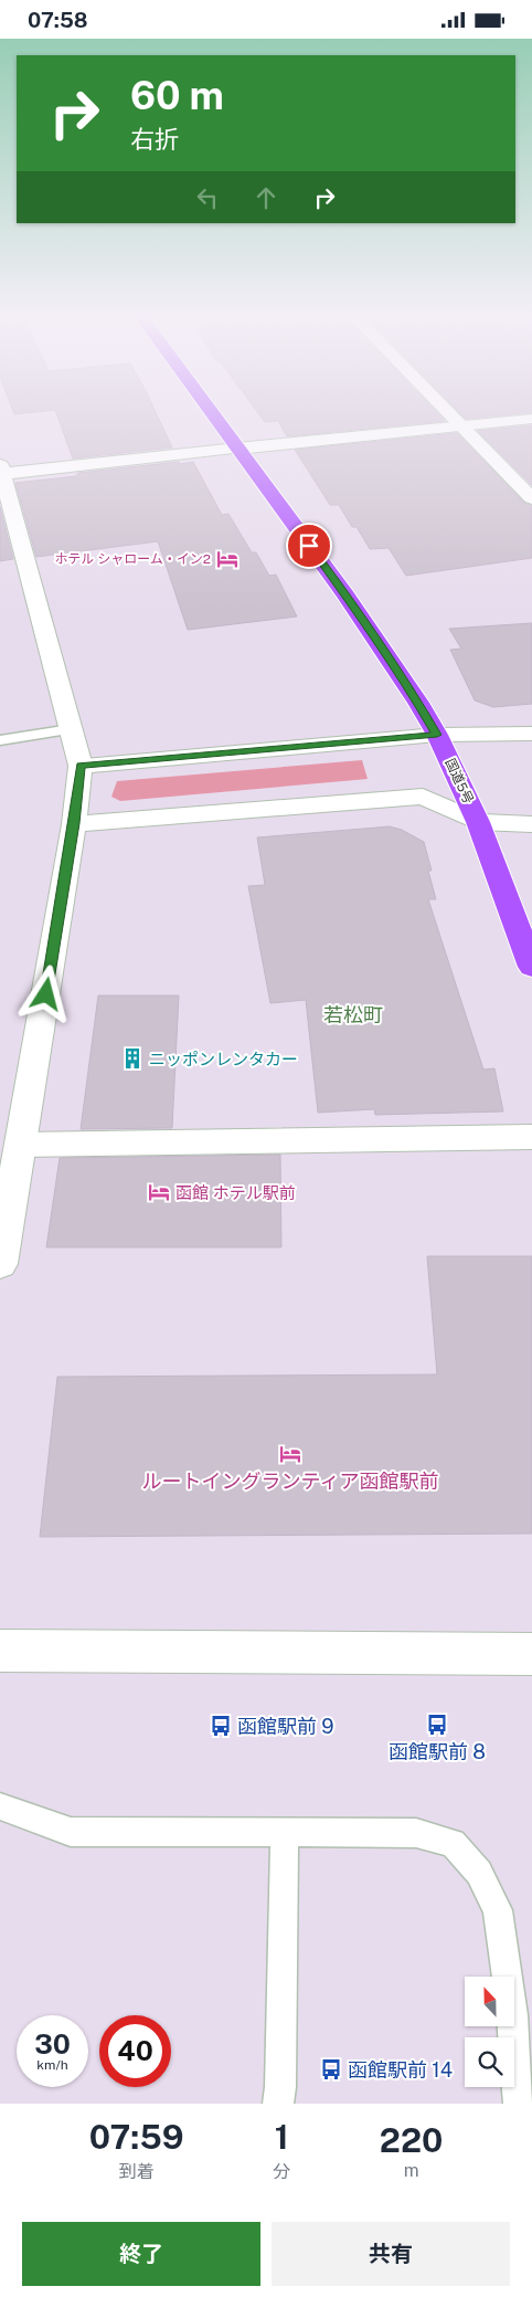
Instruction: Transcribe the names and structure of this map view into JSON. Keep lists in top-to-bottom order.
{
  "streets": {
    "highway": ["国道5号"]
  },
  "districts": ["若松町"],
  "places": {
    "hotel": ["ホテル シャローム・イン2", "函館 ホテル駅前", "ルートイングランティア函館駅前"],
    "building": ["ニッポンレンタカー"],
    "bus stop": ["函館駅前 8", "函館駅前 9", "函館駅前 14"]
  },
  "north": "top",
  "page": {
    "status": "07:58",
    "turn": ["60 m", "右折"],
    "speed": "30 km/h",
    "limit": "40",
    "eta": [
      "07:59",
      "到着",
      "1",
      "分",
      "220",
      "m"
    ],
    "buttons": ["終了", "共有"]
  }
}
